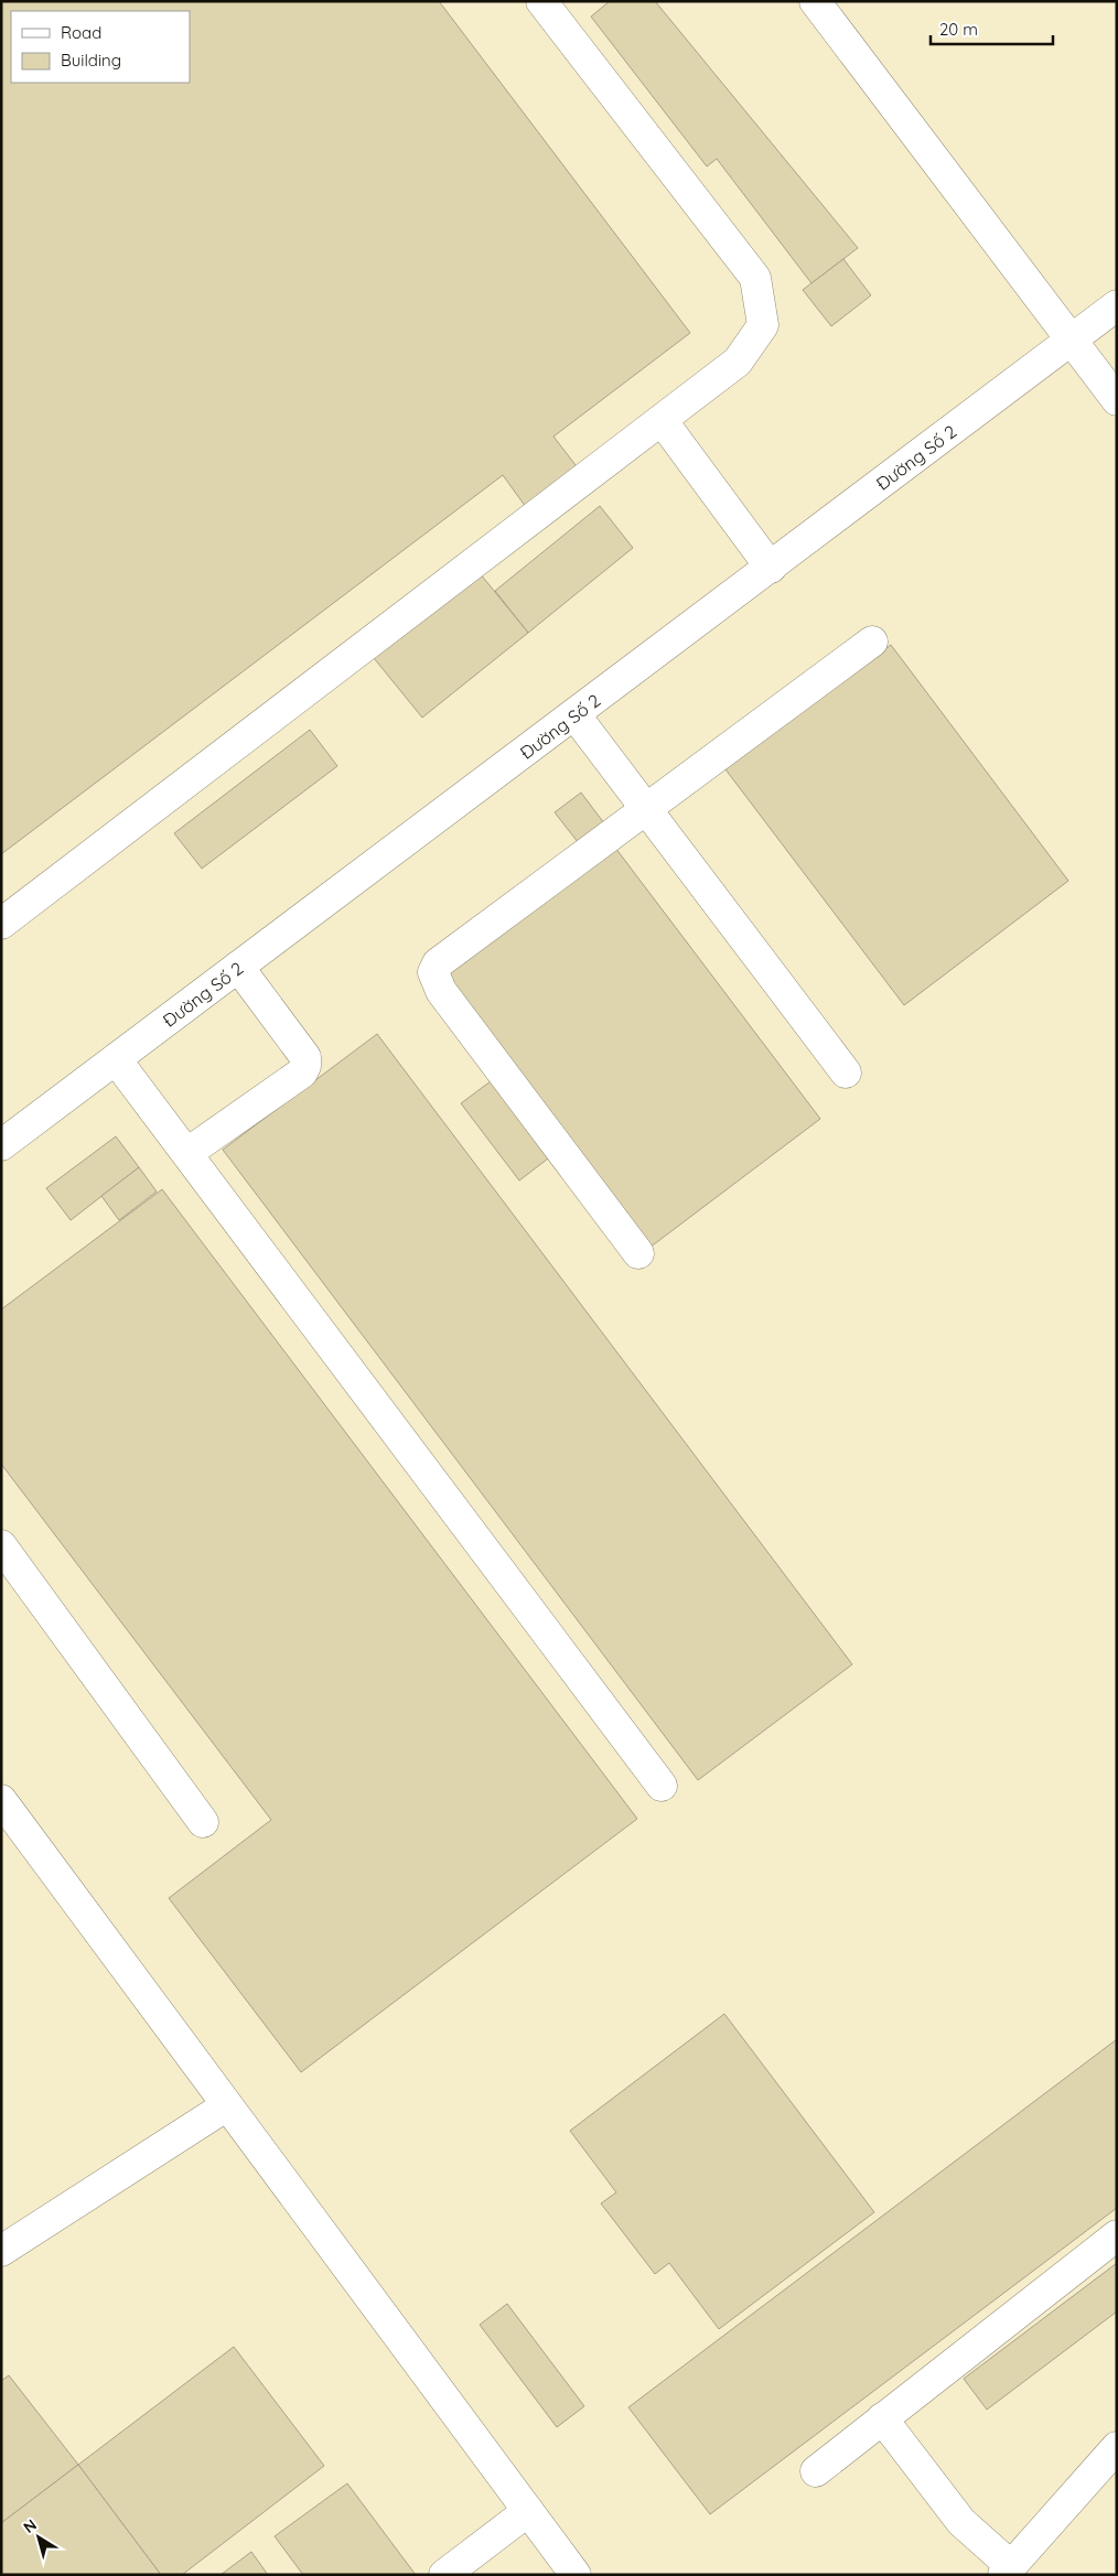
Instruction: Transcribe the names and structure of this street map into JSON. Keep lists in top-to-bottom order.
{
  "streets": {
    "street": ["Đường Số 2"]
  },
  "legend": ["Road", "Building"],
  "scale_bar": "20 m",
  "north": "top left"
}
